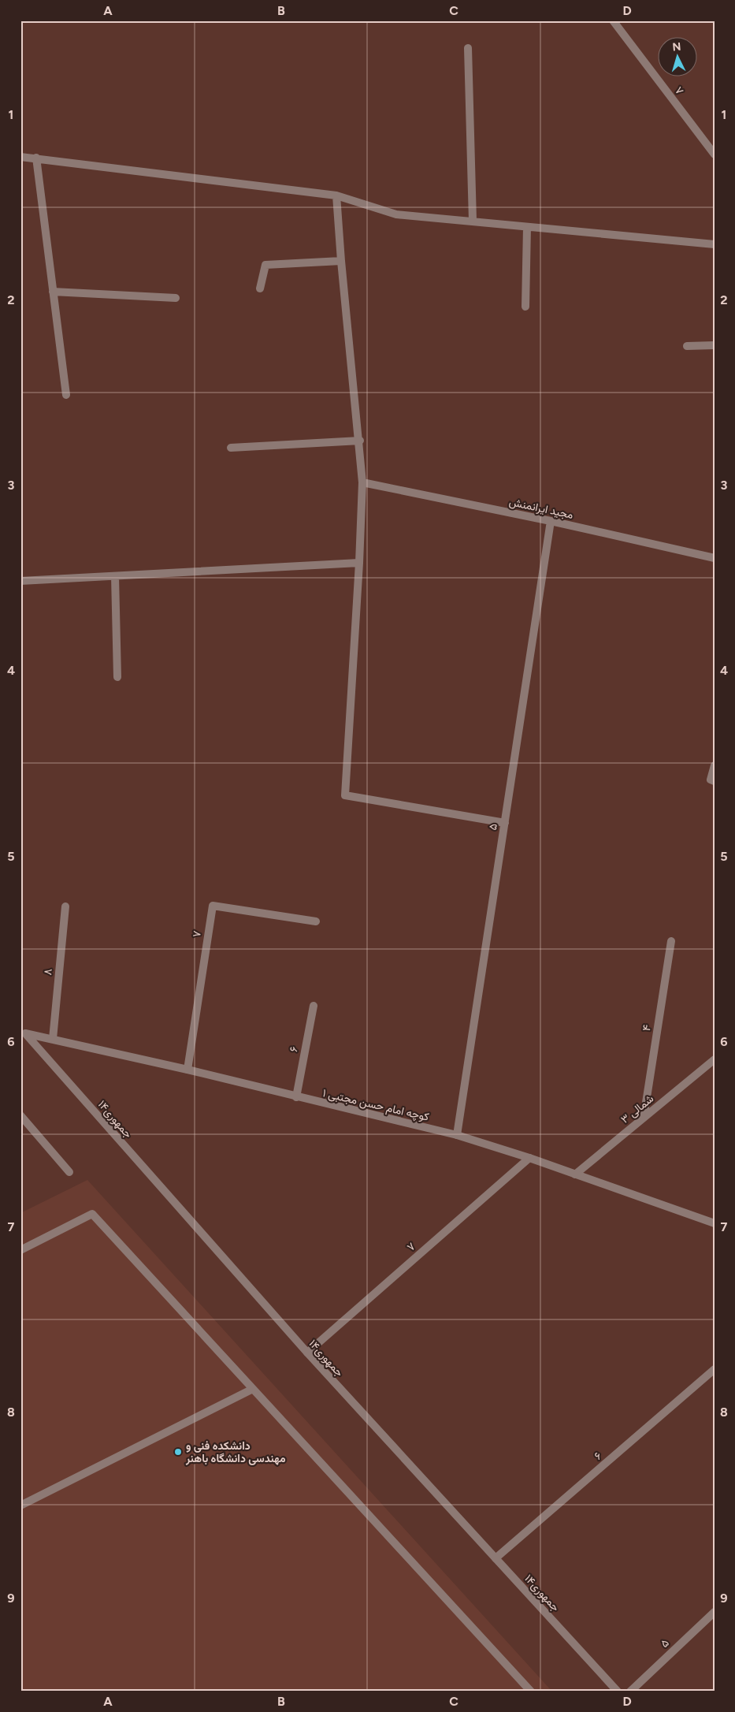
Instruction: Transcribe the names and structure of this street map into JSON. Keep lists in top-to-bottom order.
{
  "streets": {
    "street": [
      "۷",
      "مجید ایرانمنش",
      "۵",
      "۸",
      "۴",
      "۶",
      "کوچه امام حسن مجتبی ۱",
      "۳ شمالی",
      "جمهوری۱۴"
    ]
  },
  "crossings": [
    ["۷", "کوچه امام حسن مجتبی ۱"],
    ["۷", "جمهوری۱۴"],
    ["مجید ایرانمنش", "۵"],
    ["۵", "کوچه امام حسن مجتبی ۱"],
    ["۸", "کوچه امام حسن مجتبی ۱"],
    ["۴", "۳ شمالی"],
    ["۶", "کوچه امام حسن مجتبی ۱"],
    ["۶", "جمهوری۱۴"],
    ["کوچه امام حسن مجتبی ۱", "۳ شمالی"],
    ["کوچه امام حسن مجتبی ۱", "جمهوری۱۴"]
  ],
  "places": ["دانشکده فنی و مهندسی دانشگاه باهنر"],
  "north": "top",
  "grid": {
    "columns": [
      "A",
      "B",
      "C",
      "D"
    ],
    "rows": [
      "1",
      "2",
      "3",
      "4",
      "5",
      "6",
      "7",
      "8",
      "9"
    ]
  }
}
